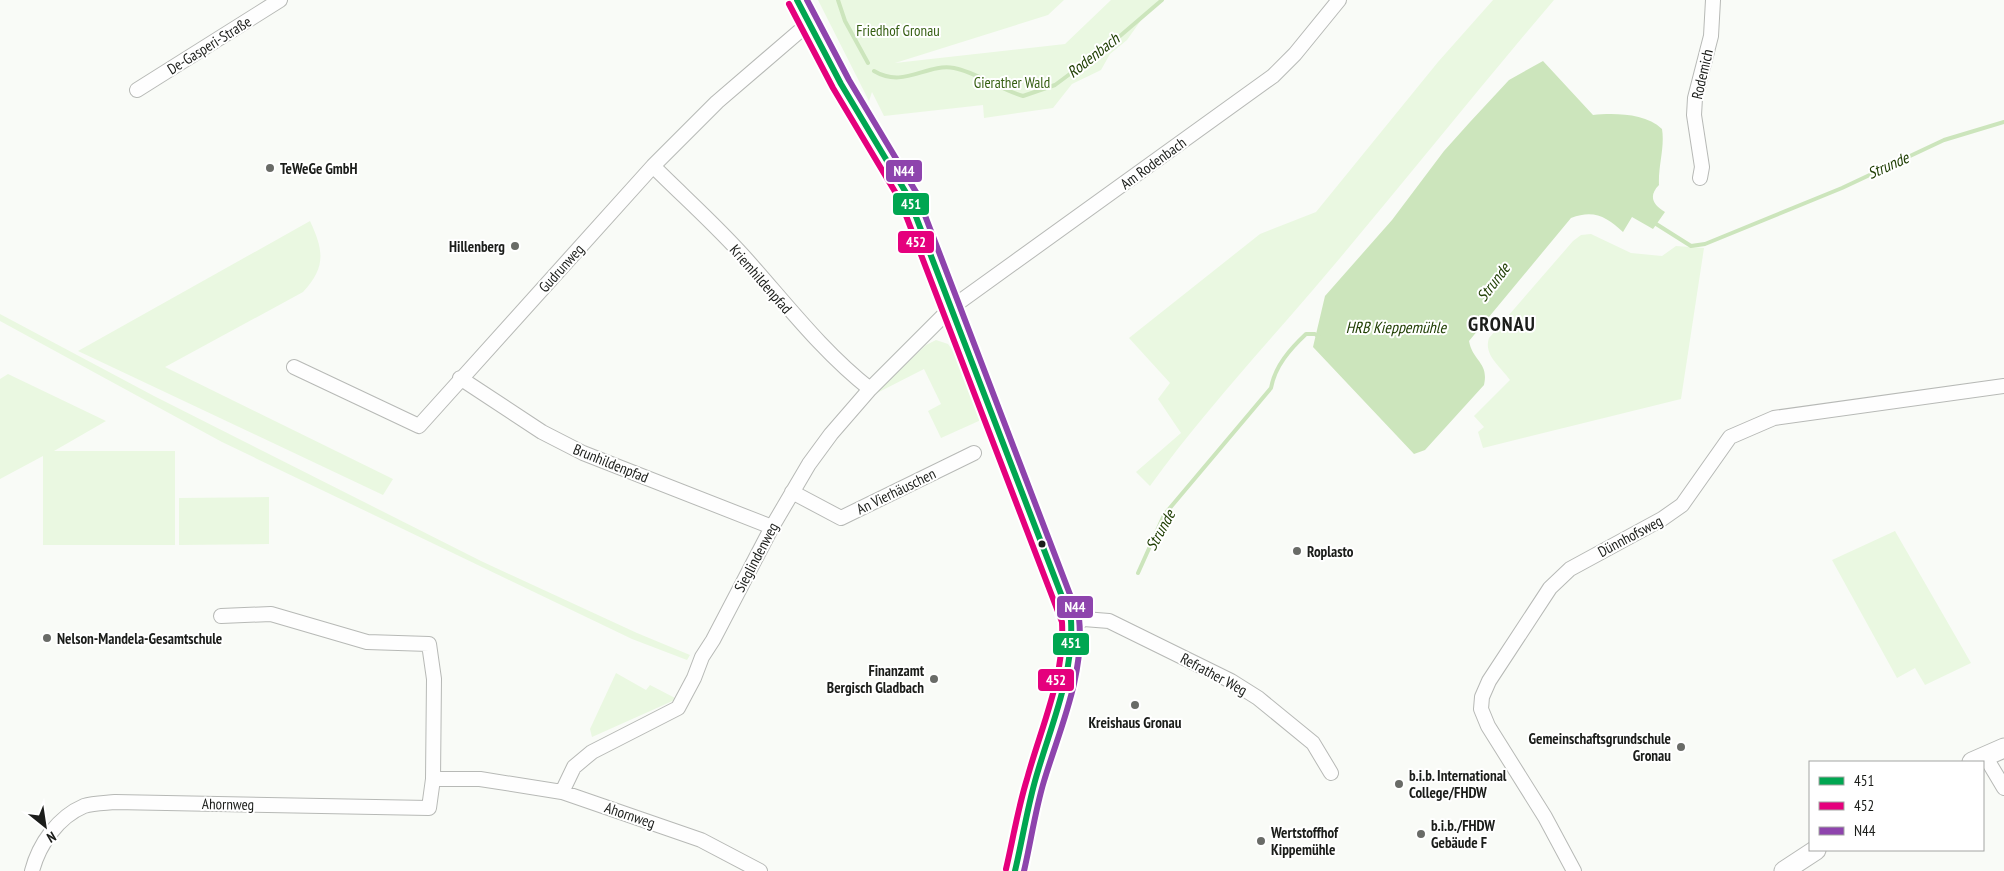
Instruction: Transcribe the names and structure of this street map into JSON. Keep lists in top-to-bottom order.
{
  "streets": {
    "street": [
      "De-Gasperi-Straße",
      "Rodemich",
      "Am Rodenbach",
      "Gudrunweg",
      "Kriemhildenpfad",
      "Brunhildenpfad",
      "An Vierhäuschen",
      "Dünnhofsweg",
      "Sieglindenweg",
      "Refrather Weg",
      "Ahornweg"
    ]
  },
  "crossings": [
    ["Am Rodenbach", "Sieglindenweg"],
    ["Gudrunweg", "Kriemhildenpfad"],
    ["Gudrunweg", "Brunhildenpfad"],
    ["Kriemhildenpfad", "Sieglindenweg"],
    ["Brunhildenpfad", "Sieglindenweg"],
    ["An Vierhäuschen", "Sieglindenweg"],
    ["Sieglindenweg", "Ahornweg"]
  ],
  "districts": ["GRONAU"],
  "water": ["Rodenbach", "Strunde", "HRB Kieppemühle"],
  "parks": ["Friedhof Gronau", "Gierather Wald"],
  "places": [
    "TeWeGe GmbH",
    "Hillenberg",
    "Roplasto",
    "Nelson-Mandela-Gesamtschule",
    "Finanzamt Bergisch Gladbach",
    "Kreishaus Gronau",
    "Gemeinschaftsgrundschule Gronau",
    "b.i.b. International College/FHDW",
    "b.i.b./FHDW Gebäude F",
    "Wertstoffhof Kippemühle"
  ],
  "lines": ["transit line 451", "transit line N44", "transit line 452"],
  "legend": ["451", "452", "N44"],
  "north": "bottom right"
}
